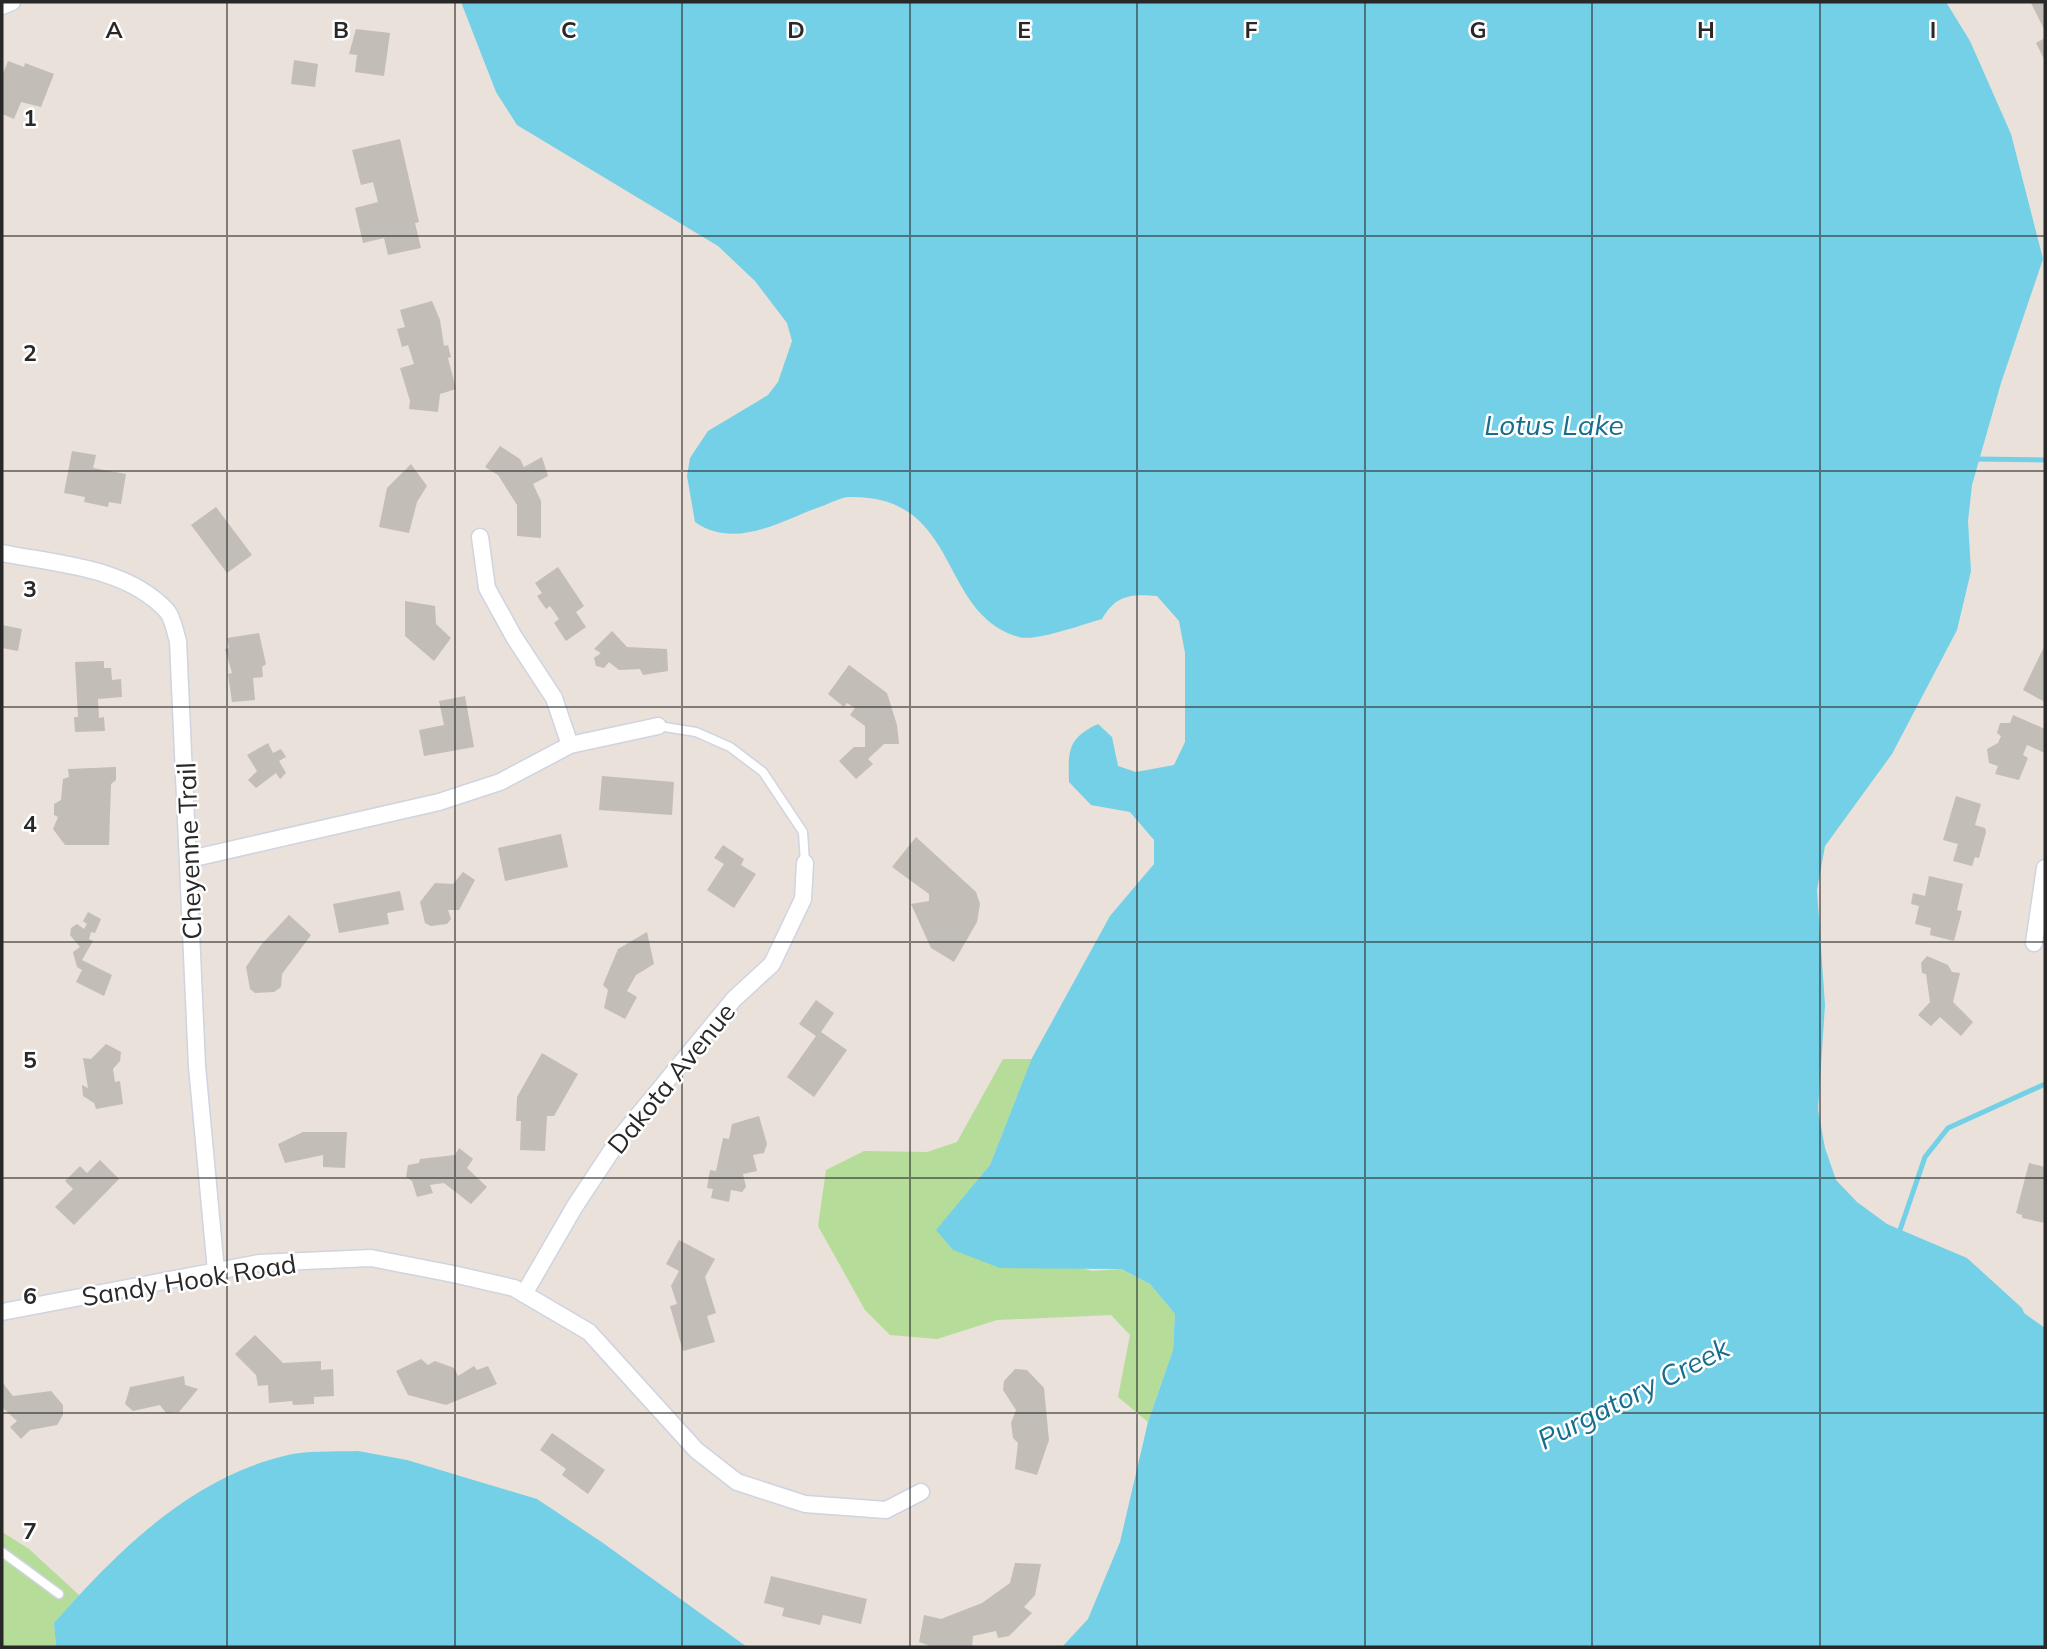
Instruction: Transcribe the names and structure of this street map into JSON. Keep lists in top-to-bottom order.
{
  "streets": {
    "street": ["Cheyenne Trail", "Dakota Avenue", "Sandy Hook Road"]
  },
  "crossings": [
    ["Cheyenne Trail", "Sandy Hook Road"],
    ["Dakota Avenue", "Sandy Hook Road"]
  ],
  "water": ["Lotus Lake", "Purgatory Creek"],
  "grid": {
    "columns": [
      "A",
      "B",
      "C",
      "D",
      "E",
      "F",
      "G",
      "H",
      "I"
    ],
    "rows": [
      "1",
      "2",
      "3",
      "4",
      "5",
      "6",
      "7"
    ]
  }
}
